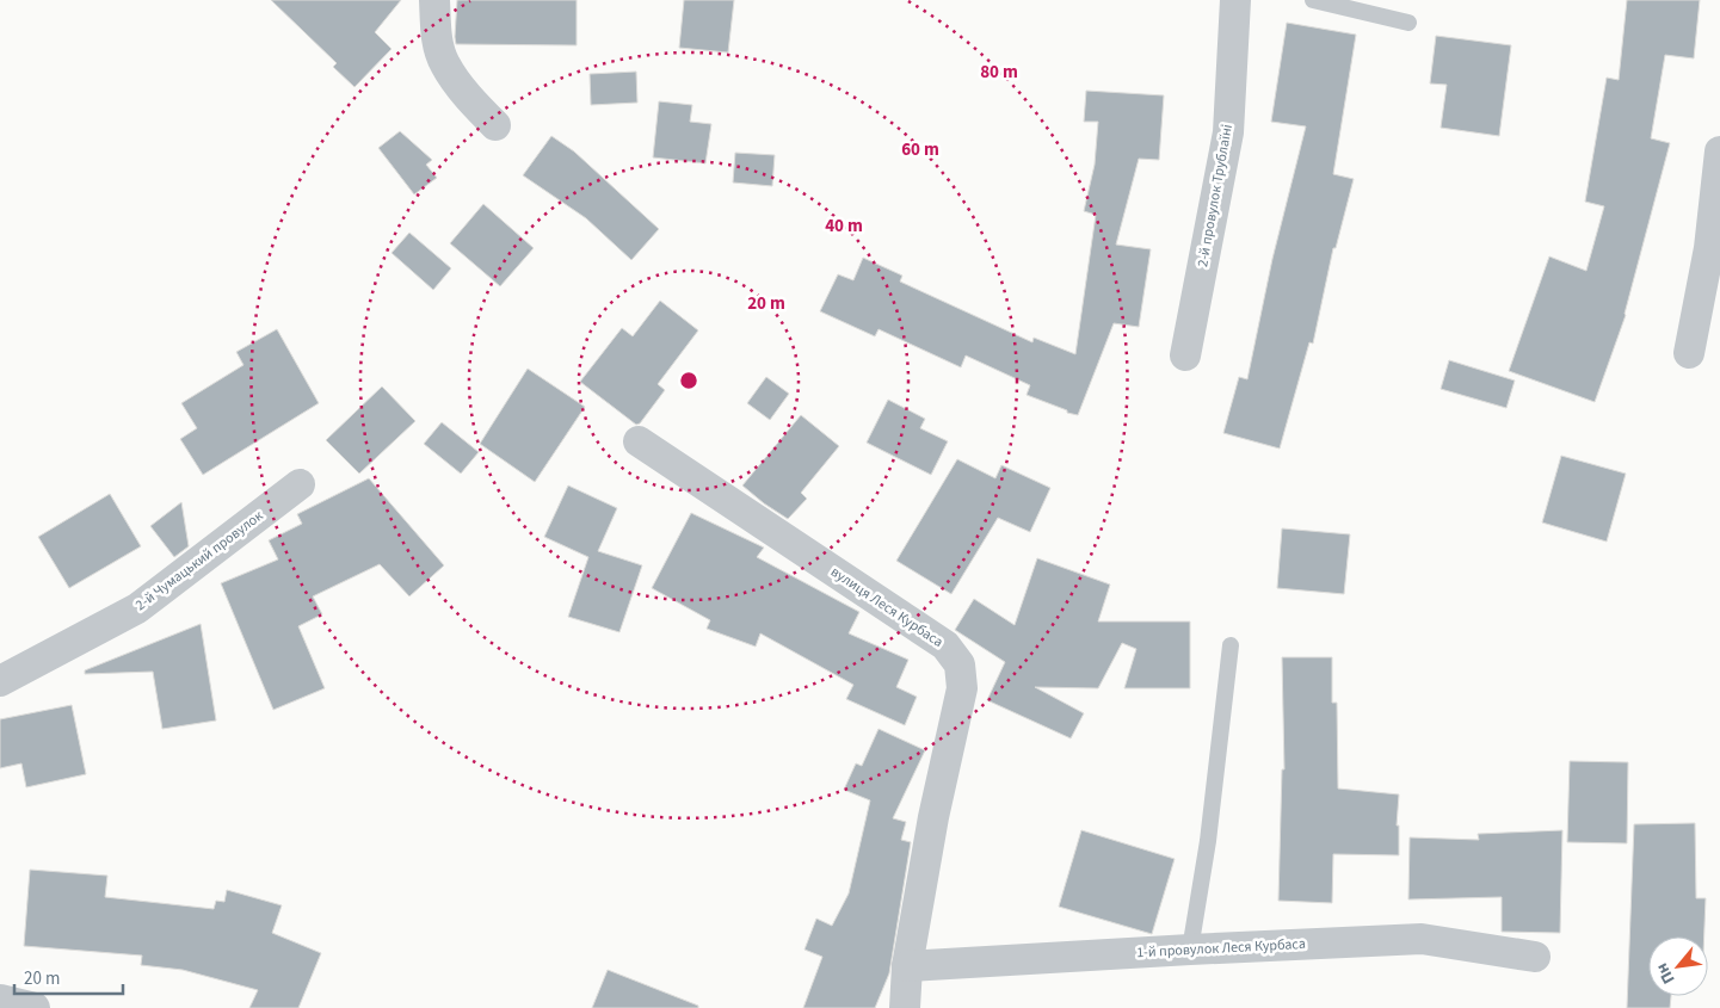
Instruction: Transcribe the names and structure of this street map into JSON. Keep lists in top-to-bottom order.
{
  "streets": {
    "street": [
      "2-й провулок Трублаїні",
      "2-й Чумацький провулок",
      "вулиця Леся Курбаса",
      "1-й провулок Леся Курбаса"
    ]
  },
  "crossings": [
    ["вулиця Леся Курбаса", "1-й провулок Леся Курбаса"]
  ],
  "scale_bar": "20 m",
  "north": "bottom left",
  "rings": [
    "80 m",
    "60 m",
    "40 m",
    "20 m"
  ]
}
